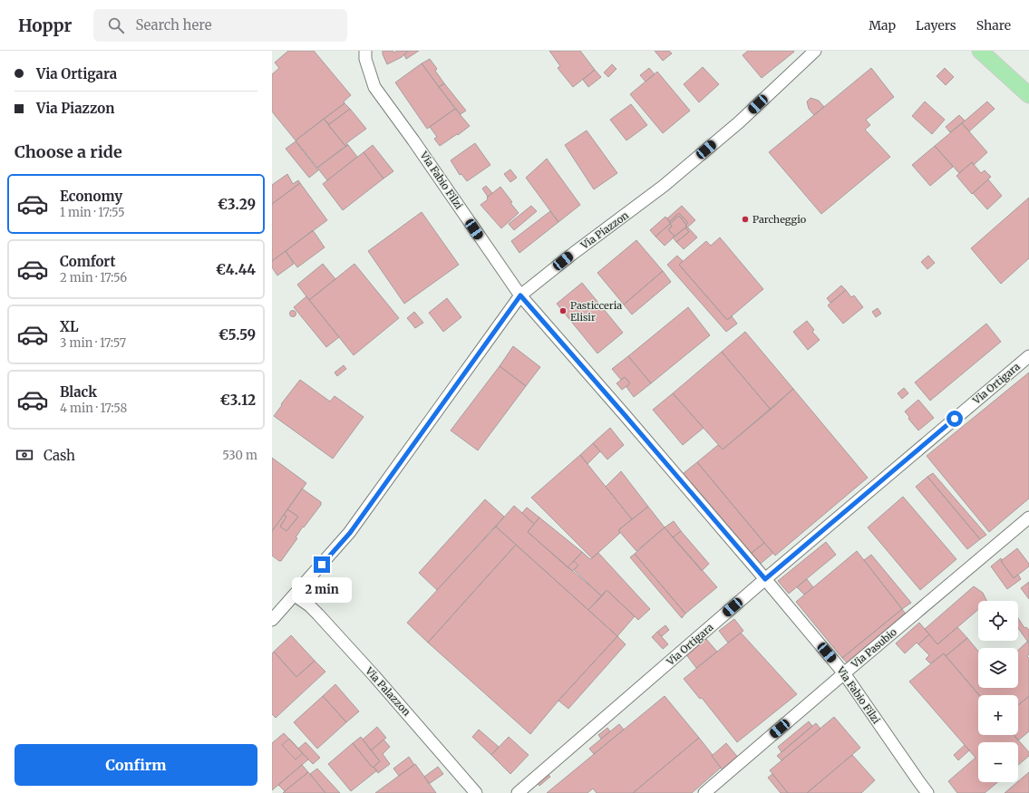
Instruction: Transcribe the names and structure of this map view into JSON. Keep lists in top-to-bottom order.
{
  "streets": {
    "street": [
      "Via Fabio Filzi",
      "Via Piazzon",
      "Via Ortigara",
      "Via Pasubio",
      "Via Palazzon"
    ]
  },
  "crossings": [
    ["Via Fabio Filzi", "Via Piazzon"],
    ["Via Fabio Filzi", "Via Ortigara"],
    ["Via Fabio Filzi", "Via Pasubio"],
    ["Via Piazzon", "Via Palazzon"]
  ],
  "places": ["Parcheggio", "Pasticceria Elisir"],
  "page": {
    "header": "Hoppr",
    "search": "Search here",
    "nav": ["Map", "Layers", "Share"],
    "banner": ["Via Ortigara", "Via Piazzon"],
    "heading": "Choose a ride",
    "list": [
      {
        "name": "Economy",
        "note": "1 min · 17:55",
        "value": "€3.29"
      },
      {
        "name": "Comfort",
        "note": "2 min · 17:56",
        "value": "€4.44"
      },
      {
        "name": "XL",
        "note": "3 min · 17:57",
        "value": "€5.59"
      },
      {
        "name": "Black",
        "note": "4 min · 17:58",
        "value": "€3.12"
      }
    ],
    "pay": ["Cash", "530 m"],
    "bubble": "2 min",
    "map_buttons": ["+", "−"],
    "buttons": "Confirm"
  }
}
